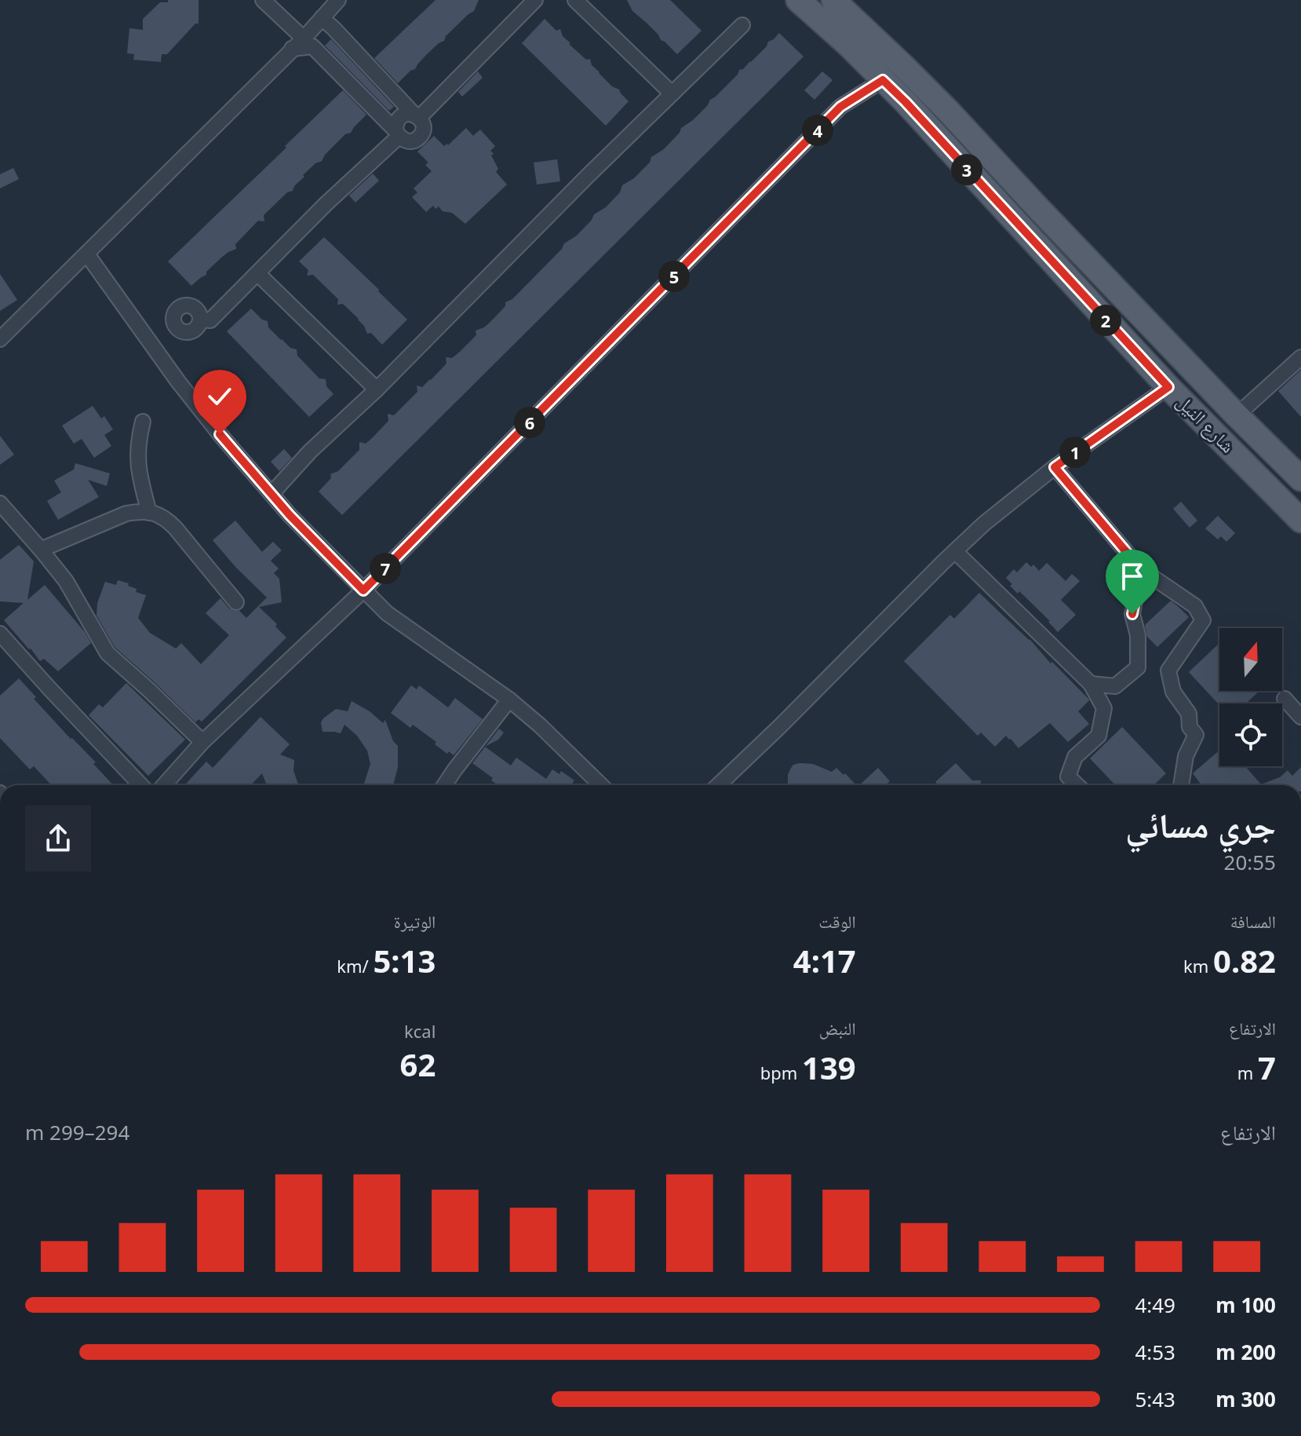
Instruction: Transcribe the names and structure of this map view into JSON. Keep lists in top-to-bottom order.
{
  "streets": {
    "main road": ["شارع النيل"]
  },
  "north": "top",
  "page": {
    "pins": [
      "4",
      "3",
      "5",
      "2",
      "6",
      "1",
      "7"
    ],
    "heading": ["جري مسائي", "20:55"],
    "stats": [
      ["المسافة", "0.82 km"],
      ["الوقت", "4:17"],
      ["الوتيرة", "5:13 /km"],
      ["الارتفاع", "7 m"],
      ["النبض", "139 bpm"],
      ["kcal", "62"]
    ],
    "chart": ["الارتفاع", "294–299 m"],
    "list": [
      {
        "name": "100 m",
        "note": "4:49"
      },
      {
        "name": "200 m",
        "note": "4:53"
      },
      {
        "name": "300 m",
        "note": "5:43"
      }
    ]
  }
}
